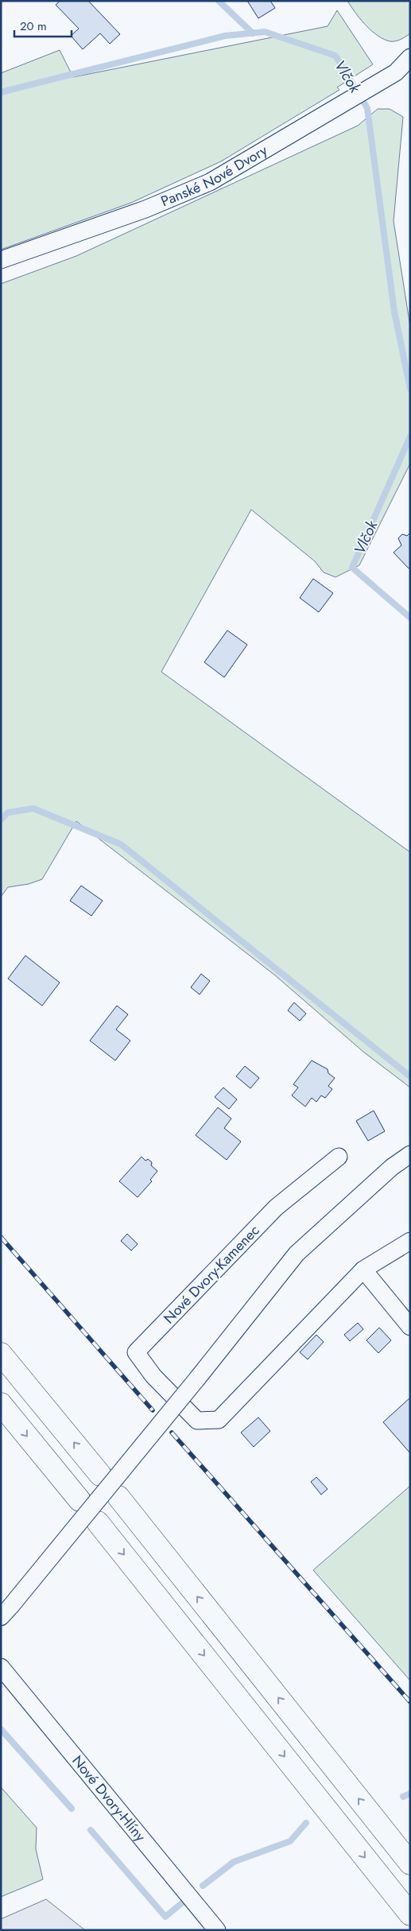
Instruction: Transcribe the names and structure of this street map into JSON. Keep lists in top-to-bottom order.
{
  "streets": {
    "street": ["Panské Nové Dvory", "Nové Dvory-Kamenec", "Nové Dvory-Hlíny"]
  },
  "water": ["Vlčok"],
  "scale_bar": "20 m"
}
